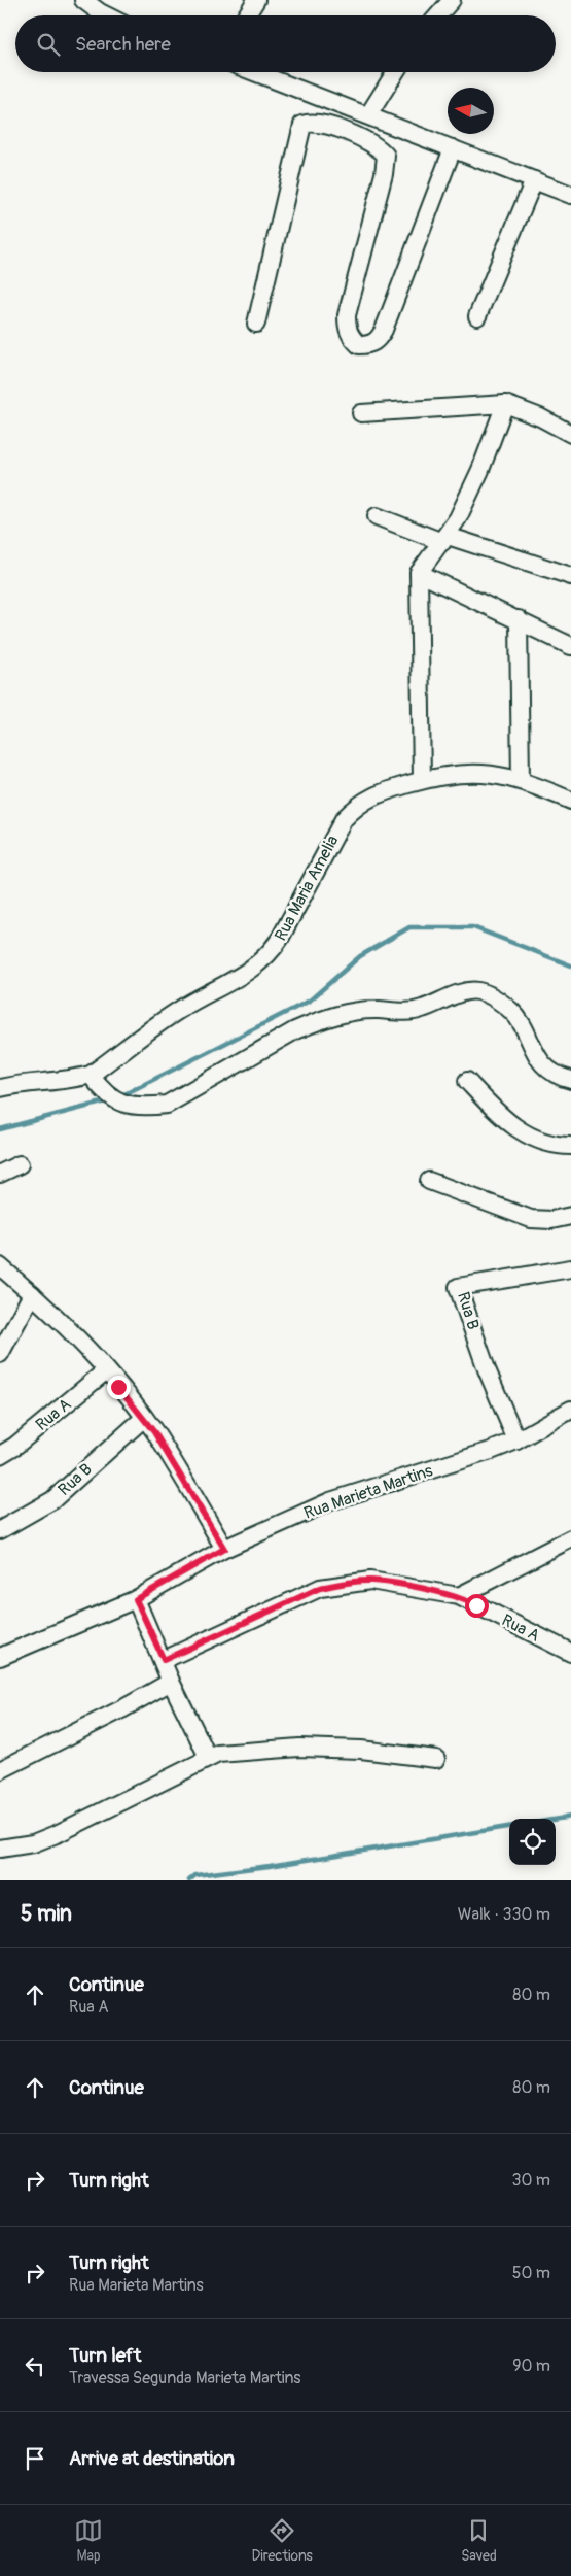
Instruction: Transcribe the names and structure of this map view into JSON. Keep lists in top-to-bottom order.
{
  "streets": {
    "street": [
      "Rua Maria Amelia",
      "Rua B",
      "Rua A",
      "Rua Marieta Martins"
    ]
  },
  "crossings": [
    ["Rua B", "Rua Marieta Martins"]
  ],
  "north": "left",
  "page": {
    "search": "Search here",
    "heading": ["5 min", "Walk · 330 m"],
    "list": [
      ["Continue", "Rua A", "80 m"],
      ["Continue", "80 m"],
      ["Turn right", "30 m"],
      ["Turn right", "Rua Marieta Martins", "50 m"],
      ["Turn left", "Travessa Segunda Marieta Martins", "90 m"],
      "Arrive at destination"
    ],
    "nav": ["Map", "Directions", "Saved"]
  }
}
